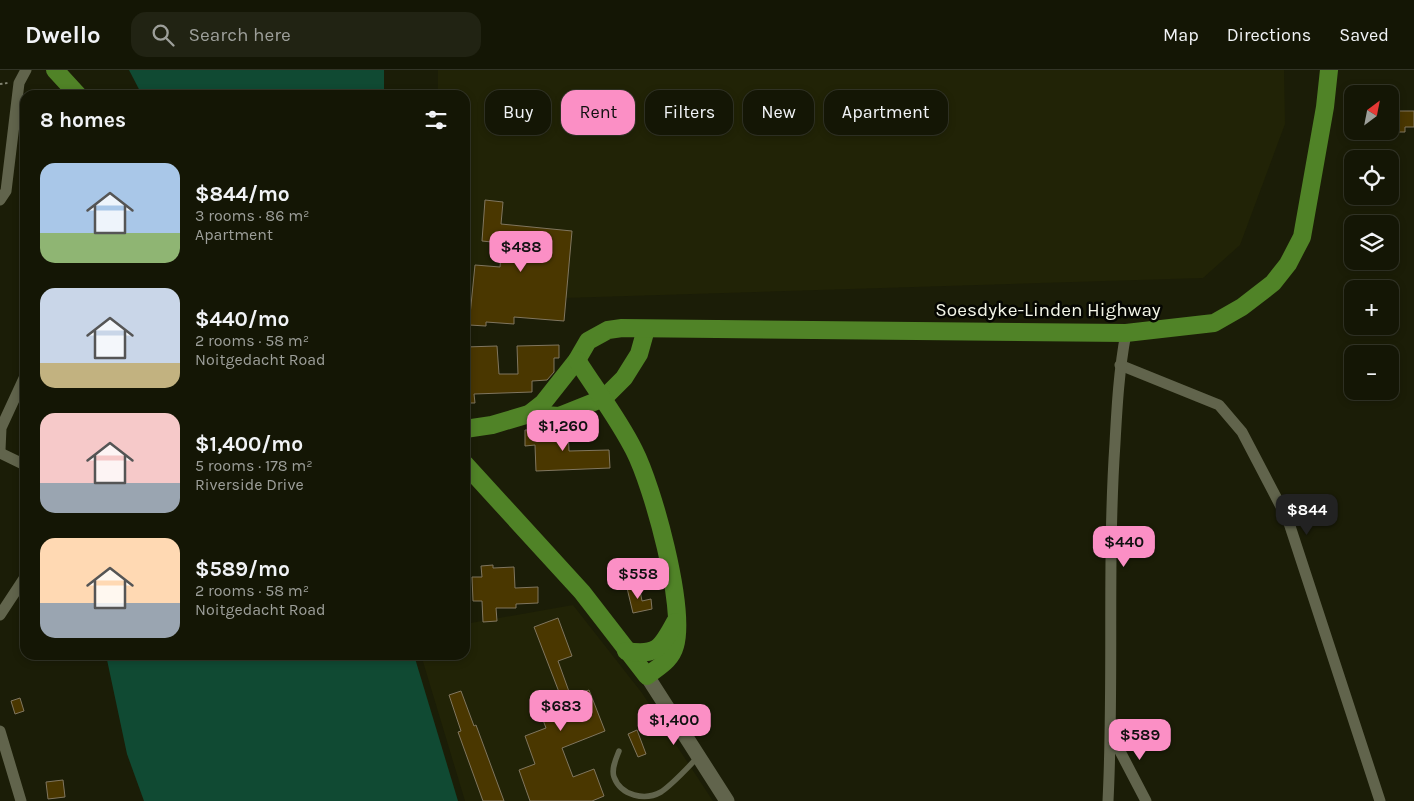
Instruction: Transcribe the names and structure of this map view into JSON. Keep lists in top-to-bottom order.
{
  "streets": {
    "main road": ["Soesdyke-Linden Highway"]
  },
  "north": "top right",
  "page": {
    "header": "Dwello",
    "search": "Search here",
    "nav": ["Map", "Directions", "Saved"],
    "map_buttons": ["+", "−"],
    "chip": [
      "Buy",
      "Rent",
      "Filters",
      "New",
      "Apartment"
    ],
    "heading": "8 homes",
    "list": [
      {
        "name": "$844/mo",
        "note": "3 rooms · 86 m² · Apartment"
      },
      {
        "name": "$440/mo",
        "note": "2 rooms · 58 m² · Noitgedacht Road"
      },
      {
        "name": "$1,400/mo",
        "note": "5 rooms · 178 m² · Riverside Drive"
      },
      {
        "name": "$589/mo",
        "note": "2 rooms · 58 m² · Noitgedacht Road"
      }
    ],
    "price": [
      "$488",
      "$1,260",
      "$844",
      "$440",
      "$558",
      "$683",
      "$1,400",
      "$589"
    ]
  }
}
